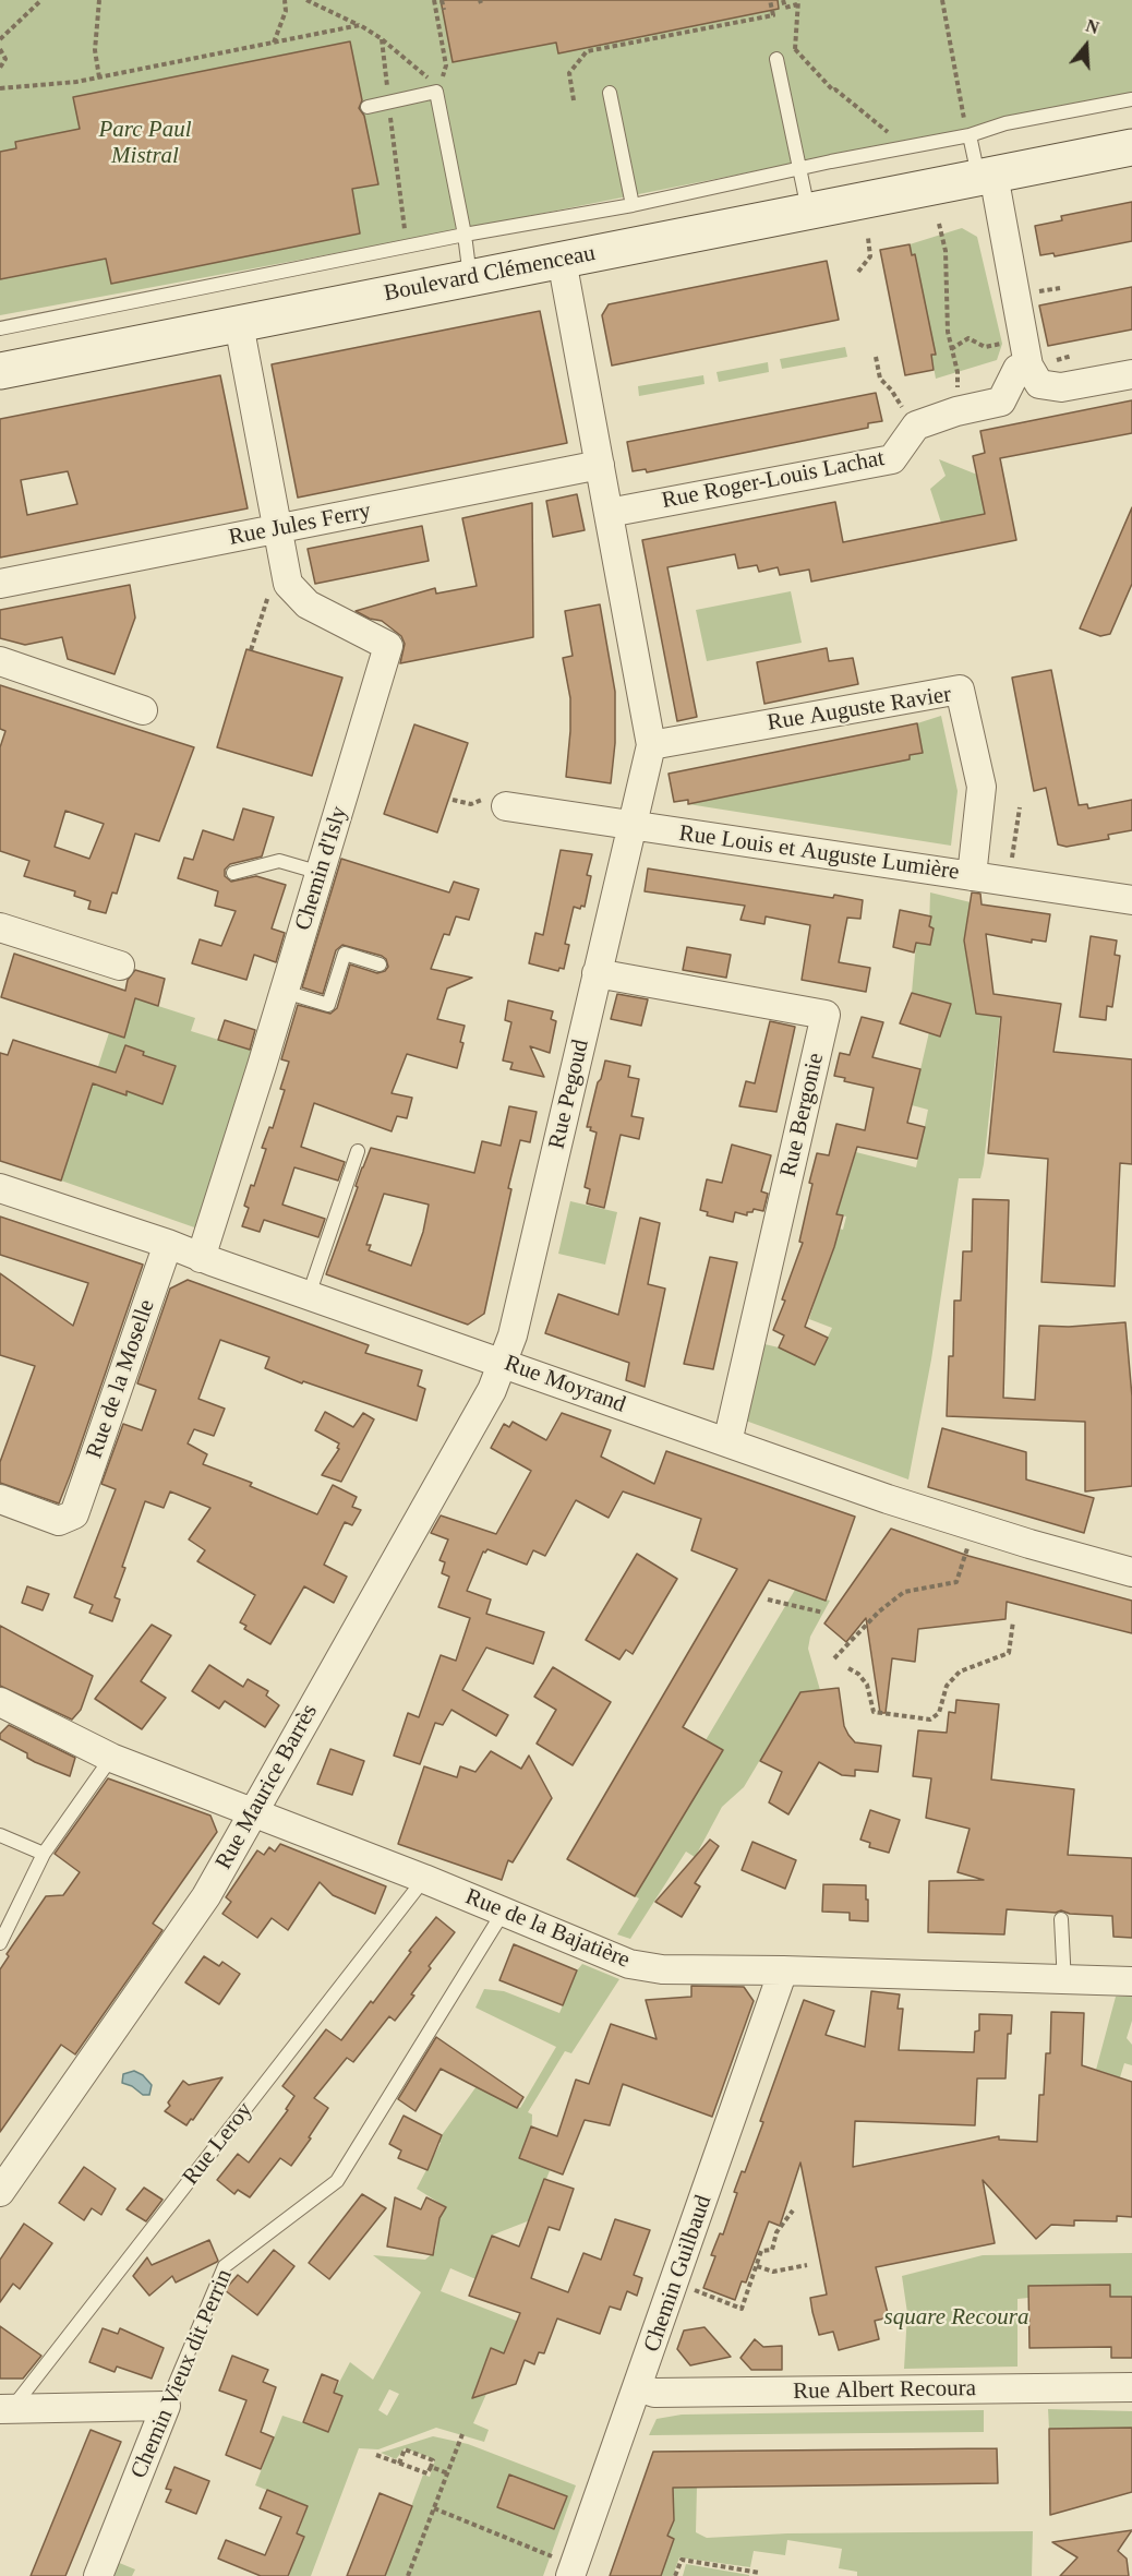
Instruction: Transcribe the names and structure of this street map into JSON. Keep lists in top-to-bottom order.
{
  "streets": {
    "main road": ["Boulevard Clémenceau"],
    "street": [
      "Rue Roger-Louis Lachat",
      "Rue Jules Ferry",
      "Rue Auguste Ravier",
      "Rue Louis et Auguste Lumière",
      "Chemin d'Isly",
      "Rue Pegoud",
      "Rue Bergonie",
      "Rue de la Moselle",
      "Rue Moyrand",
      "Rue Maurice Barrès",
      "Rue de la Bajatière",
      "Rue Leroy",
      "Chemin Guilbaud",
      "Chemin Vieux dit Perrin",
      "Rue Albert Recoura"
    ]
  },
  "crossings": [
    ["Rue Auguste Ravier", "Rue Louis et Auguste Lumière"],
    ["Rue Louis et Auguste Lumière", "Rue Pegoud"],
    ["Chemin d'Isly", "Rue Moyrand"],
    ["Rue Pegoud", "Rue Bergonie"],
    ["Rue Pegoud", "Rue Moyrand"],
    ["Rue Pegoud", "Rue Maurice Barrès"],
    ["Rue Bergonie", "Rue Moyrand"],
    ["Rue de la Moselle", "Rue Moyrand"],
    ["Rue Moyrand", "Rue Maurice Barrès"],
    ["Rue Maurice Barrès", "Rue de la Bajatière"],
    ["Rue de la Bajatière", "Rue Leroy"],
    ["Rue de la Bajatière", "Chemin Guilbaud"],
    ["Rue de la Bajatière", "Chemin Vieux dit Perrin"],
    ["Rue Leroy", "Chemin Vieux dit Perrin"],
    ["Chemin Guilbaud", "Rue Albert Recoura"]
  ],
  "parks": ["Parc Paul Mistral", "square Recoura"],
  "north": "top"
}
